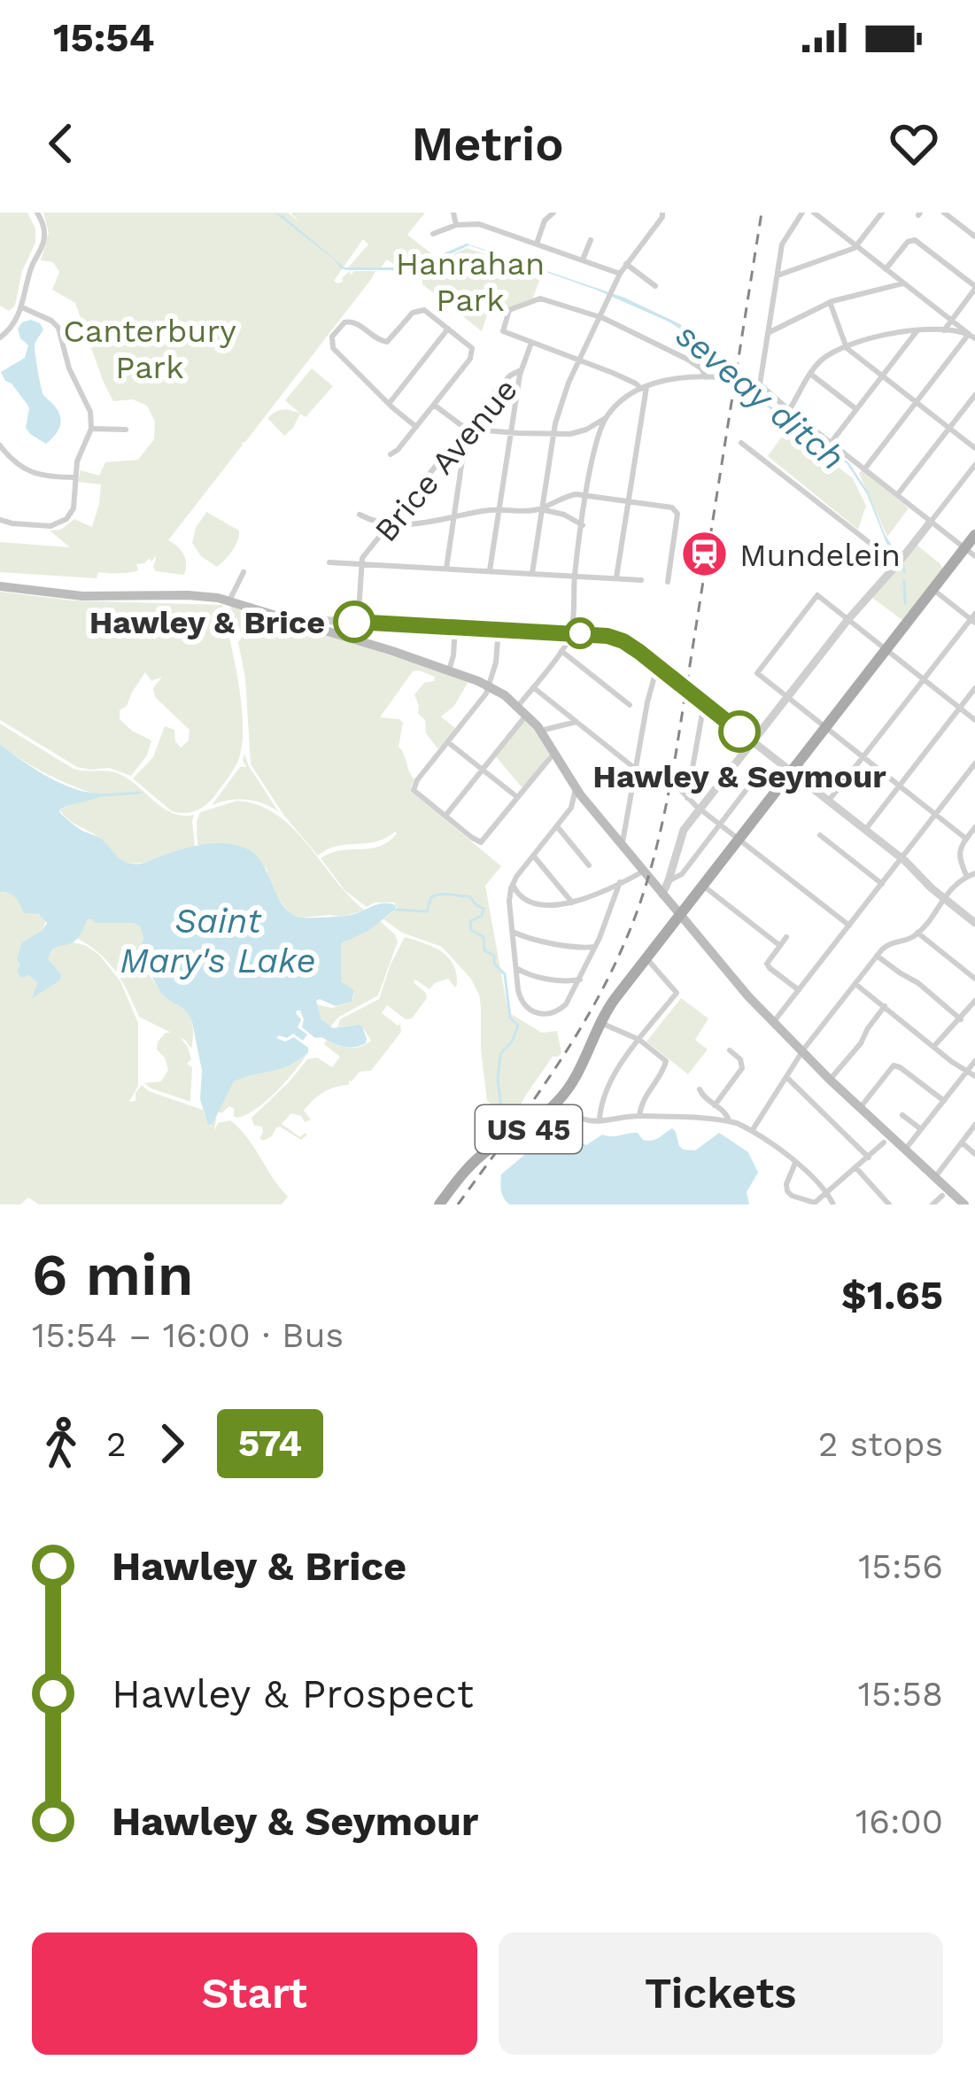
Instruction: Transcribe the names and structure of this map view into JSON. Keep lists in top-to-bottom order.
{
  "streets": {
    "main road": ["US 45"],
    "street": ["Brice Avenue"]
  },
  "water": ["seveay ditch", "Saint Mary's Lake"],
  "parks": ["Hanrahan Park", "Canterbury Park"],
  "places": {
    "station": ["Mundelein"],
    "other": ["Hawley & Brice", "Hawley & Seymour"]
  },
  "lines": ["bus line 574"],
  "page": {
    "status": "15:54",
    "header": "Metrio",
    "heading": ["6 min", "15:54 – 16:00 · Bus", "$1.65"],
    "legs": ["2", "574", "2 stops"],
    "list": [
      {
        "name": "Hawley & Brice",
        "value": "15:56"
      },
      {
        "name": "Hawley & Prospect",
        "value": "15:58"
      },
      {
        "name": "Hawley & Seymour",
        "value": "16:00"
      }
    ],
    "buttons": ["Start", "Tickets"]
  }
}
